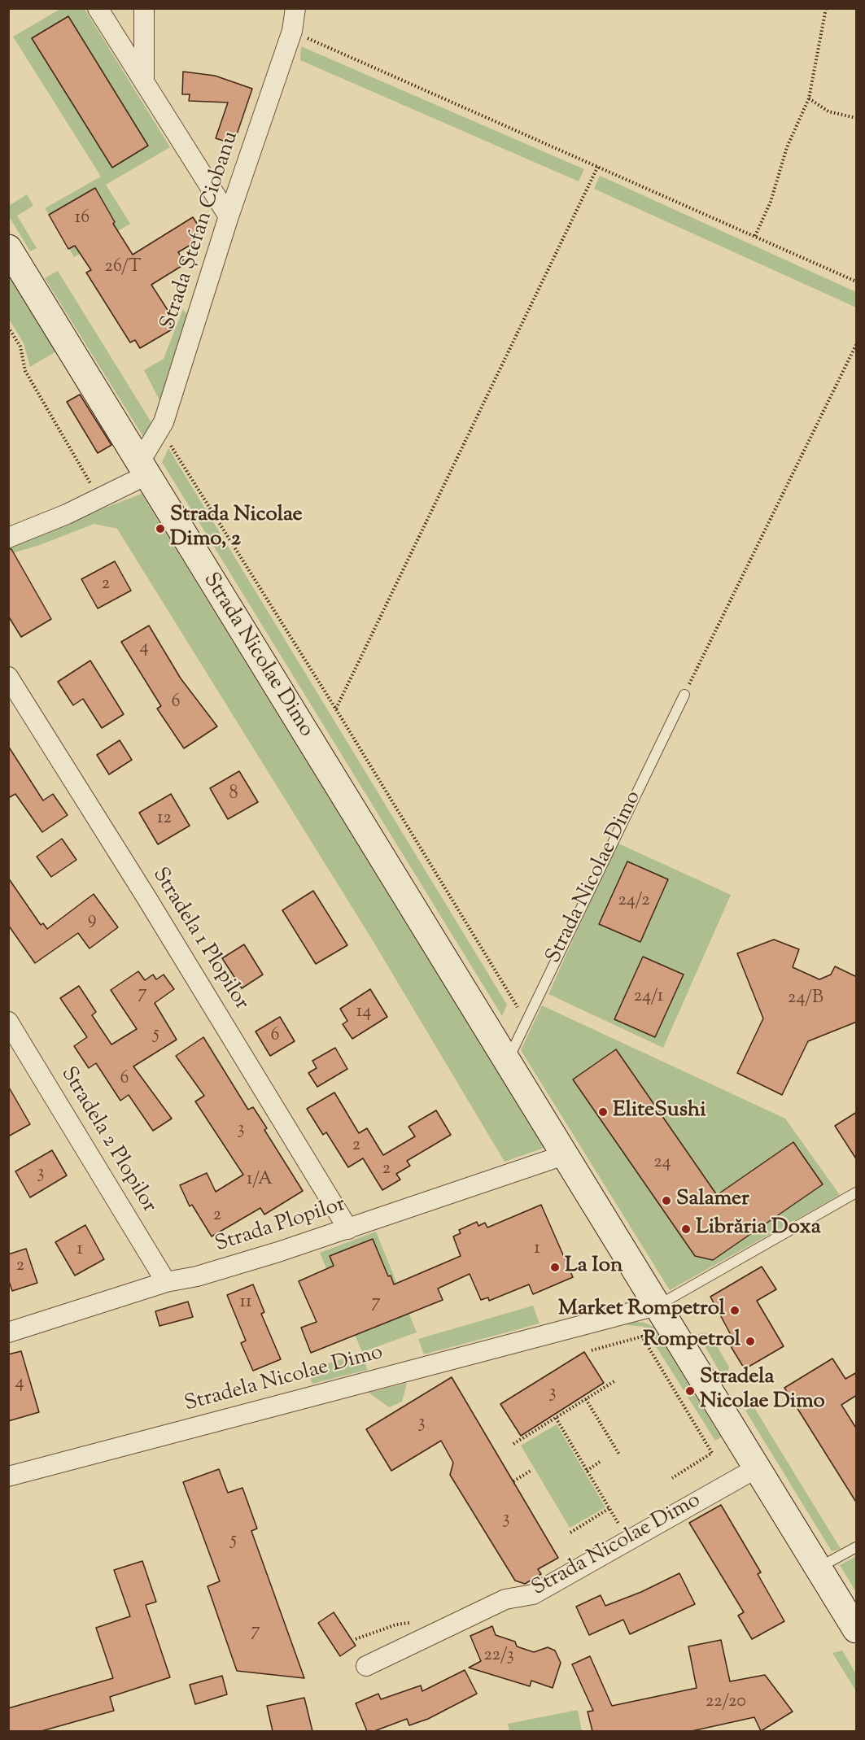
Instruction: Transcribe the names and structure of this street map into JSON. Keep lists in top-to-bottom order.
{
  "streets": {
    "street": [
      "Strada Ștefan Ciobanu",
      "Strada Nicolae Dimo",
      "Stradela 1 Plopilor",
      "Stradela 2 Plopilor",
      "Strada Plopilor",
      "Stradela Nicolae Dimo"
    ]
  },
  "crossings": [
    ["Strada Ștefan Ciobanu", "Strada Nicolae Dimo"],
    ["Strada Nicolae Dimo", "Strada Plopilor"],
    ["Strada Nicolae Dimo", "Stradela Nicolae Dimo"],
    ["Stradela 1 Plopilor", "Strada Plopilor"],
    ["Stradela 2 Plopilor", "Strada Plopilor"]
  ],
  "places": [
    "Strada Nicolae Dimo, 2",
    "EliteSushi",
    "Salamer",
    "Librăria Doxa",
    "La Ion",
    "Market Rompetrol",
    "Rompetrol",
    "Stradela Nicolae Dimo"
  ],
  "house_numbers": [
    "16",
    "26/T",
    "2",
    "4",
    "6",
    "8",
    "12",
    "24/2",
    "9",
    "7",
    "24/1",
    "24/B",
    "14",
    "5",
    "6",
    "6",
    "3",
    "2",
    "24",
    "2",
    "3",
    "1/A",
    "2",
    "1",
    "1",
    "2",
    "11",
    "7",
    "4",
    "3",
    "3",
    "3",
    "5",
    "7",
    "22/3",
    "22/20"
  ]
}
